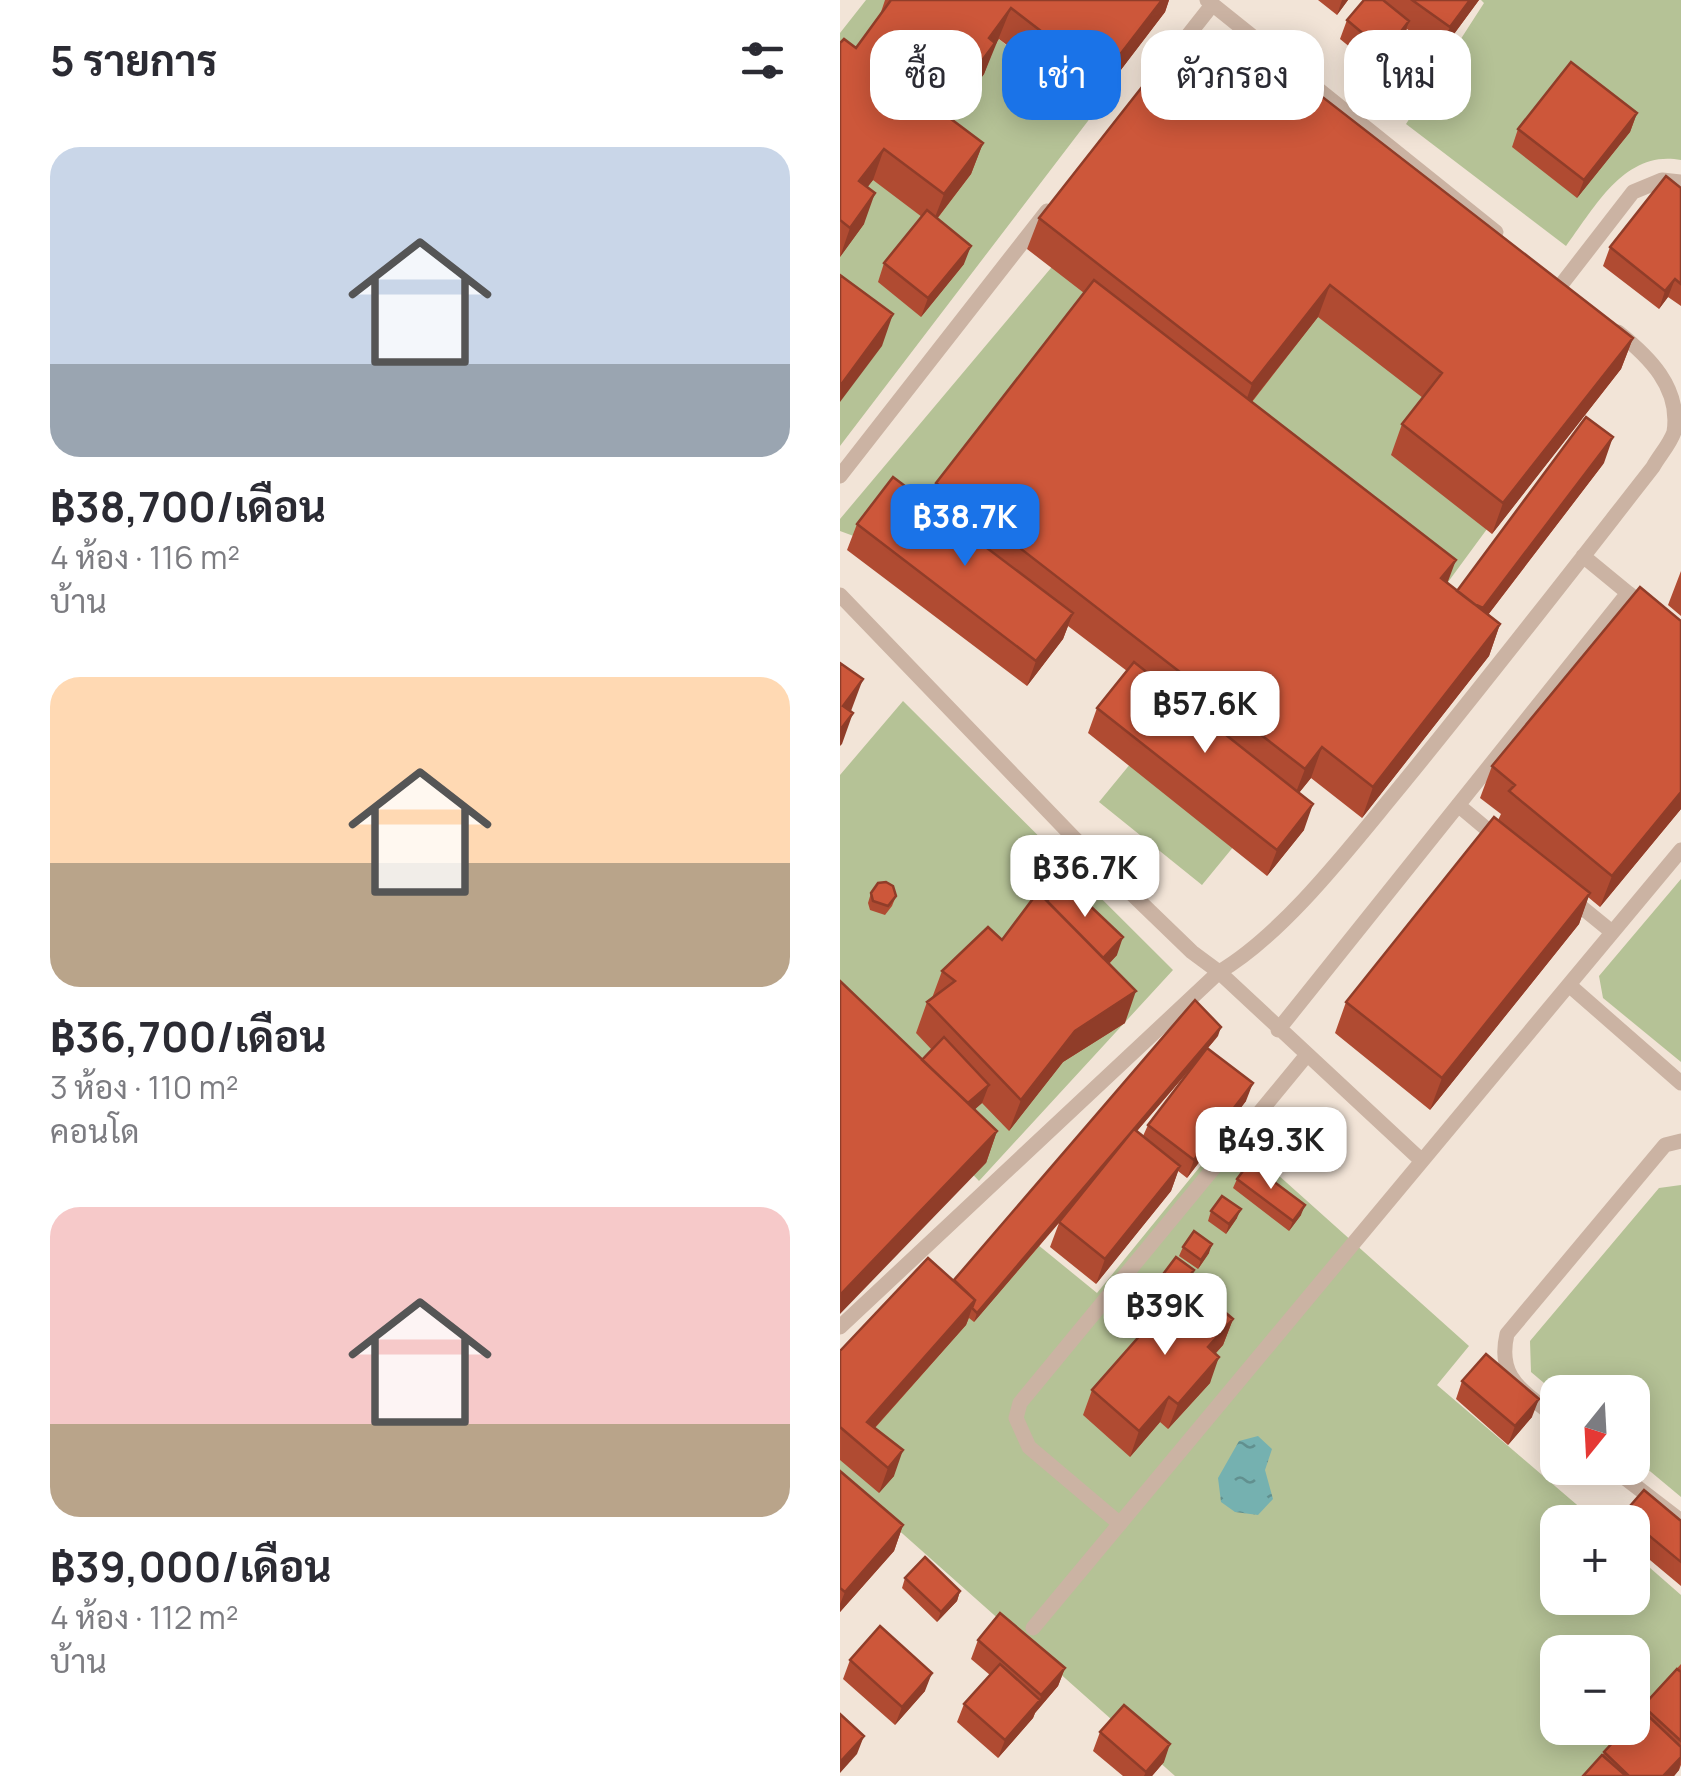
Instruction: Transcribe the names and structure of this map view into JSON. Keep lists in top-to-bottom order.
{
  "north": "bottom",
  "page": {
    "heading": "5 รายการ",
    "chip": [
      "ซื้อ",
      "เช่า",
      "ตัวกรอง",
      "ใหม่"
    ],
    "list": [
      {
        "name": "฿38,700/เดือน",
        "note": "4 ห้อง · 116 m² · บ้าน"
      },
      {
        "name": "฿36,700/เดือน",
        "note": "3 ห้อง · 110 m² · คอนโด"
      },
      {
        "name": "฿39,000/เดือน",
        "note": "4 ห้อง · 112 m² · บ้าน"
      }
    ],
    "price": [
      "฿38.7K",
      "฿57.6K",
      "฿36.7K",
      "฿49.3K",
      "฿39K"
    ],
    "map_buttons": ["+", "−"]
  }
}
